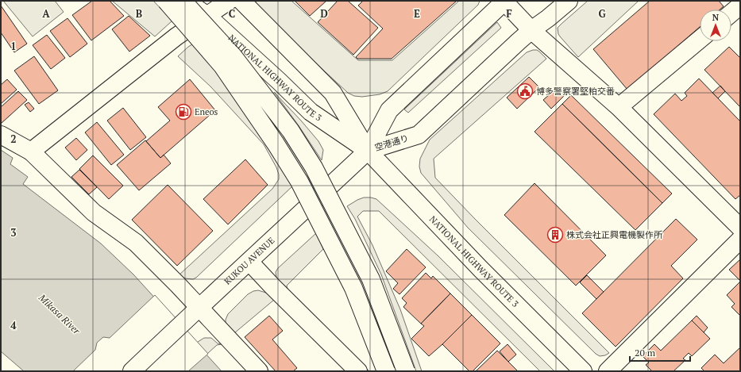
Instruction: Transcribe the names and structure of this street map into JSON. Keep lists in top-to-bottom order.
{
  "streets": {
    "main road": ["NATIONAL HIGHWAY ROUTE 3", "空港通り", "KUKOU AVENUE"]
  },
  "crossings": [
    ["NATIONAL HIGHWAY ROUTE 3", "空港通り"],
    ["NATIONAL HIGHWAY ROUTE 3", "KUKOU AVENUE"],
    ["空港通り", "KUKOU AVENUE"]
  ],
  "water": ["Mikasa River"],
  "places": {
    "public building": ["博多警察署堅粕交番"],
    "fuel station": ["Eneos"],
    "building": ["株式会社正興電機製作所"]
  },
  "scale_bar": "20 m",
  "north": "top",
  "grid": {
    "columns": [
      "A",
      "B",
      "C",
      "D",
      "E",
      "F",
      "G"
    ],
    "rows": [
      "1",
      "2",
      "3",
      "4"
    ]
  }
}
